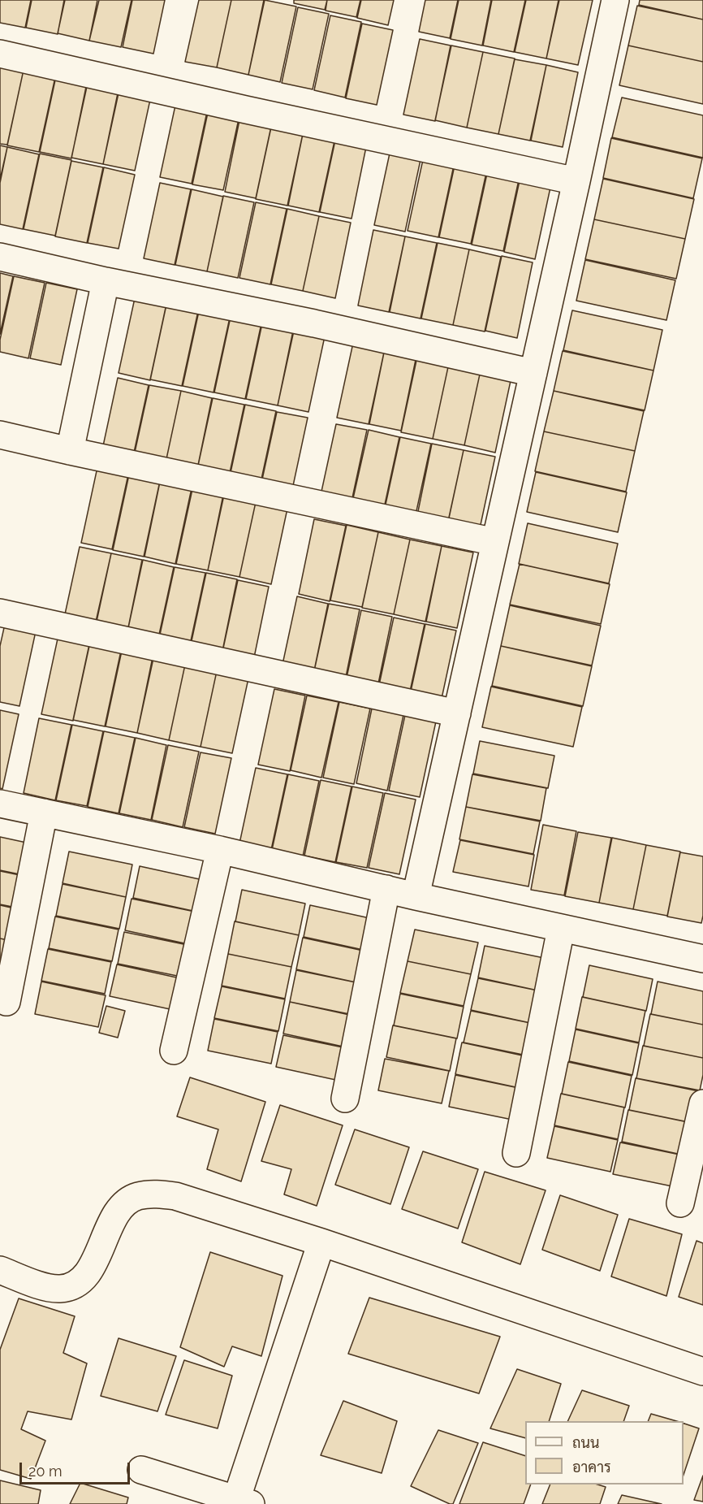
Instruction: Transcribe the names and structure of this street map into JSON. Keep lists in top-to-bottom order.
{
  "legend": ["ถนน", "อาคาร"],
  "scale_bar": "20 m"
}
